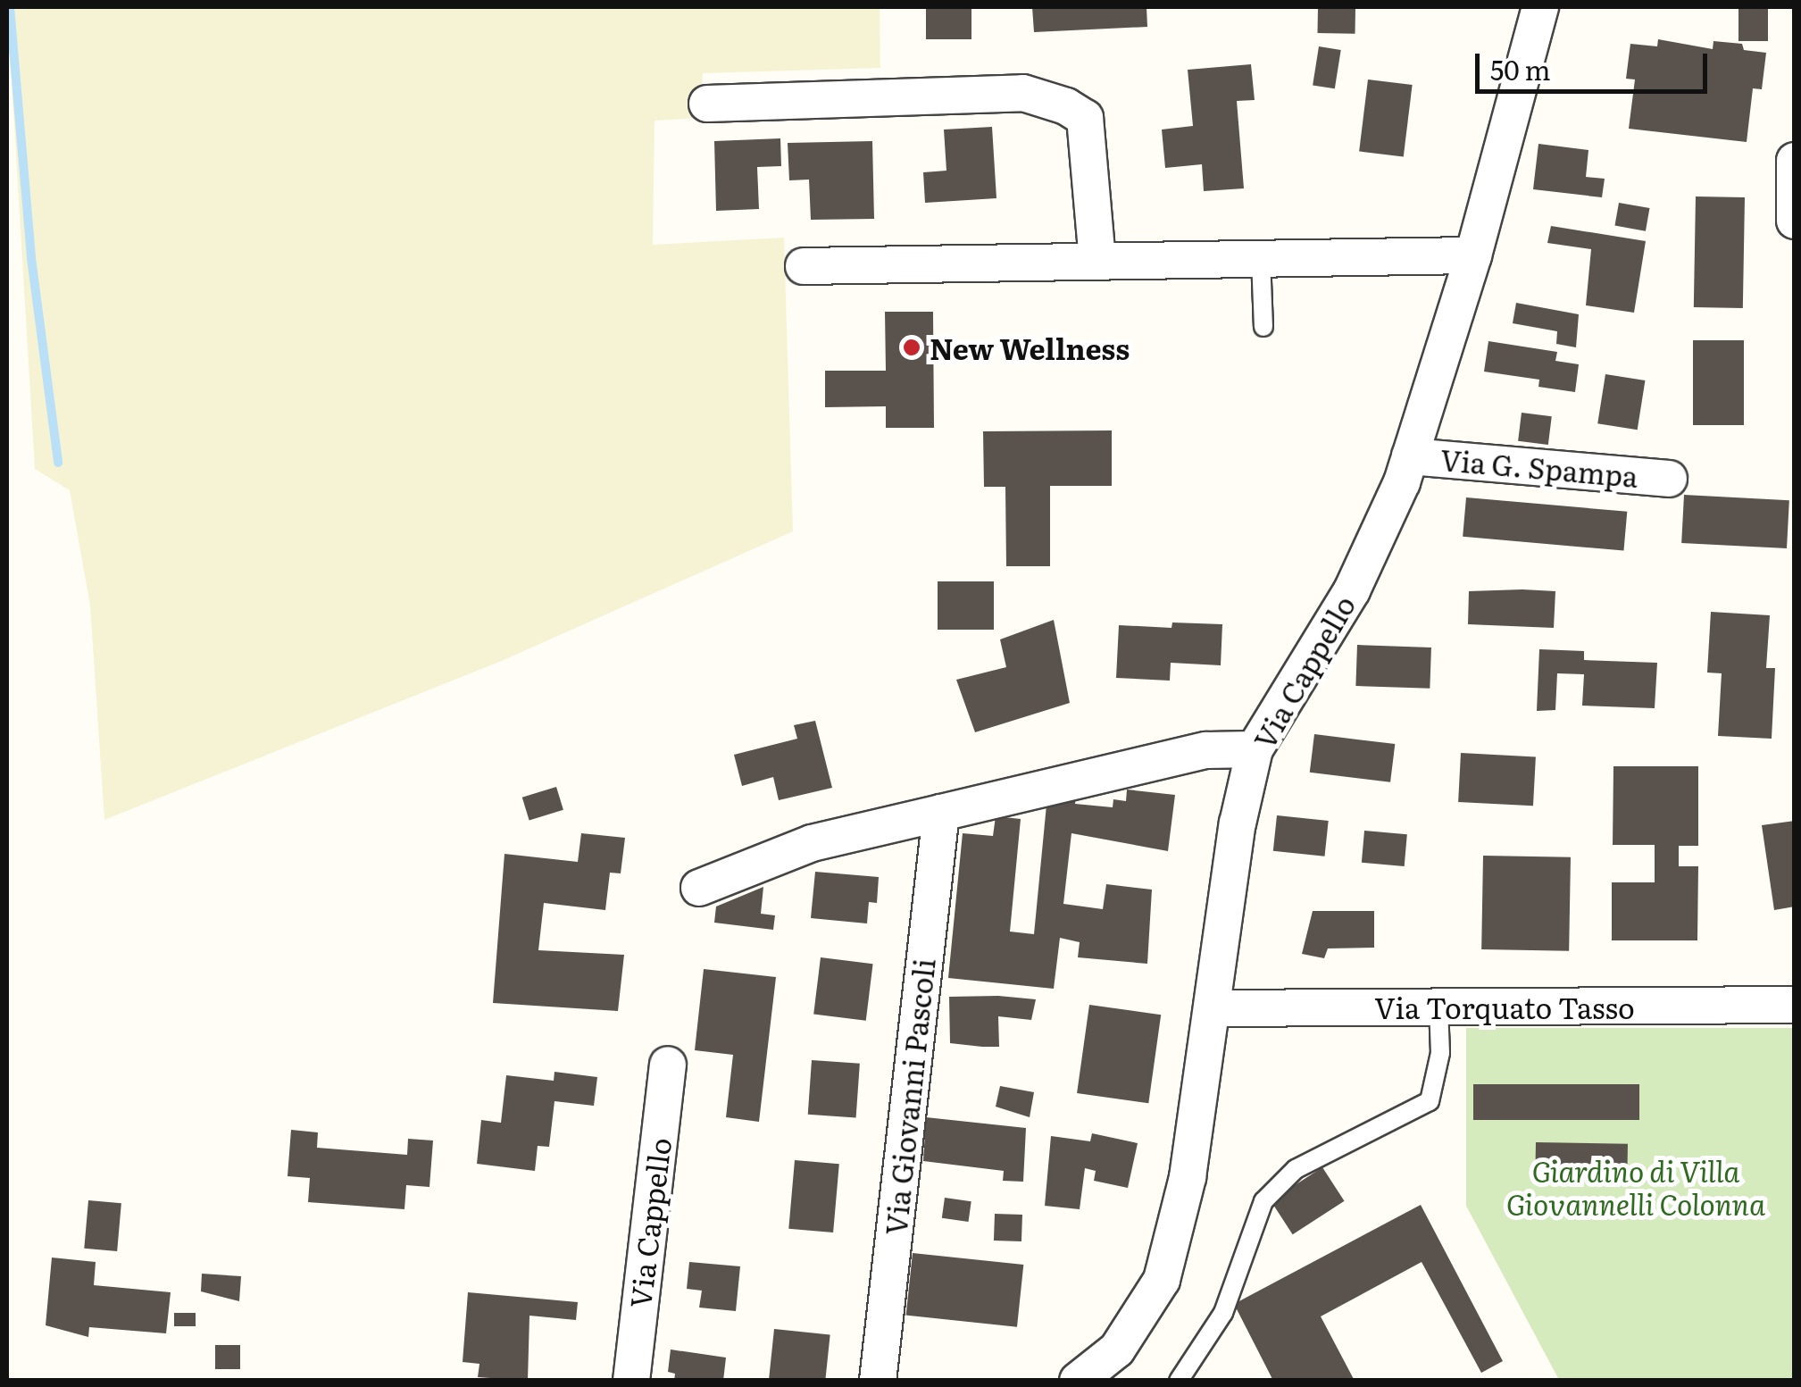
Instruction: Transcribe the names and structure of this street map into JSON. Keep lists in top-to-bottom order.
{
  "streets": {
    "street": [
      "Via G. Spampa",
      "Via Cappello",
      "Via Torquato Tasso",
      "Via Giovanni Pascoli"
    ]
  },
  "crossings": [
    ["Via G. Spampa", "Via Cappello"],
    ["Via Cappello", "Via Torquato Tasso"]
  ],
  "parks": ["Giardino di Villa Giovannelli Colonna"],
  "places": ["New Wellness"],
  "scale_bar": "50 m"
}
